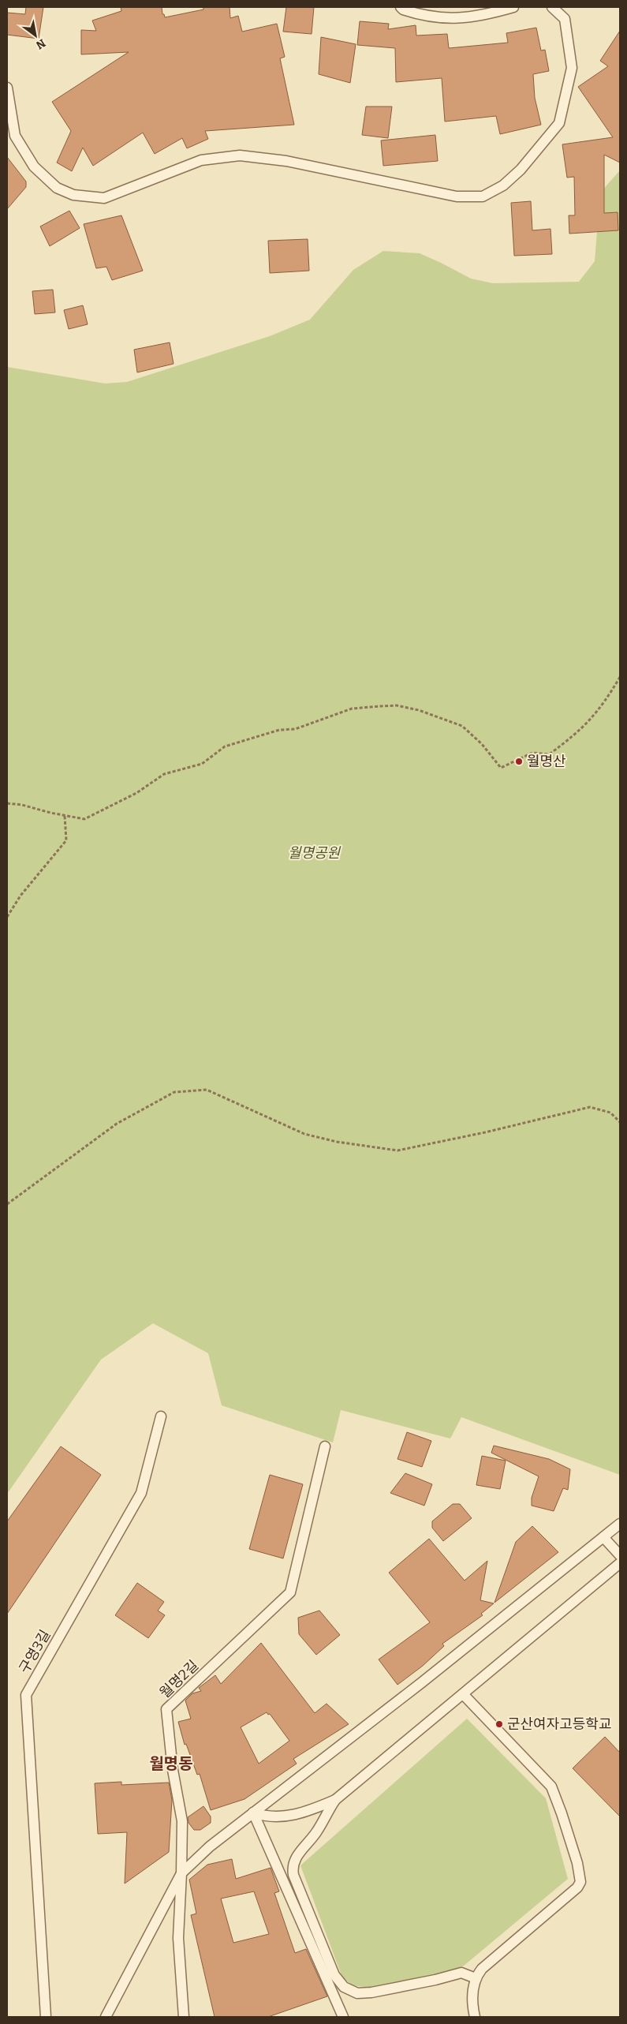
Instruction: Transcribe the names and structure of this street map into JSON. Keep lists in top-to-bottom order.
{
  "streets": {
    "lane": ["구영3길", "월명2길"]
  },
  "districts": ["월명동"],
  "parks": ["월명공원"],
  "places": ["월명산", "군산여자고등학교"],
  "north": "bottom right"
}
